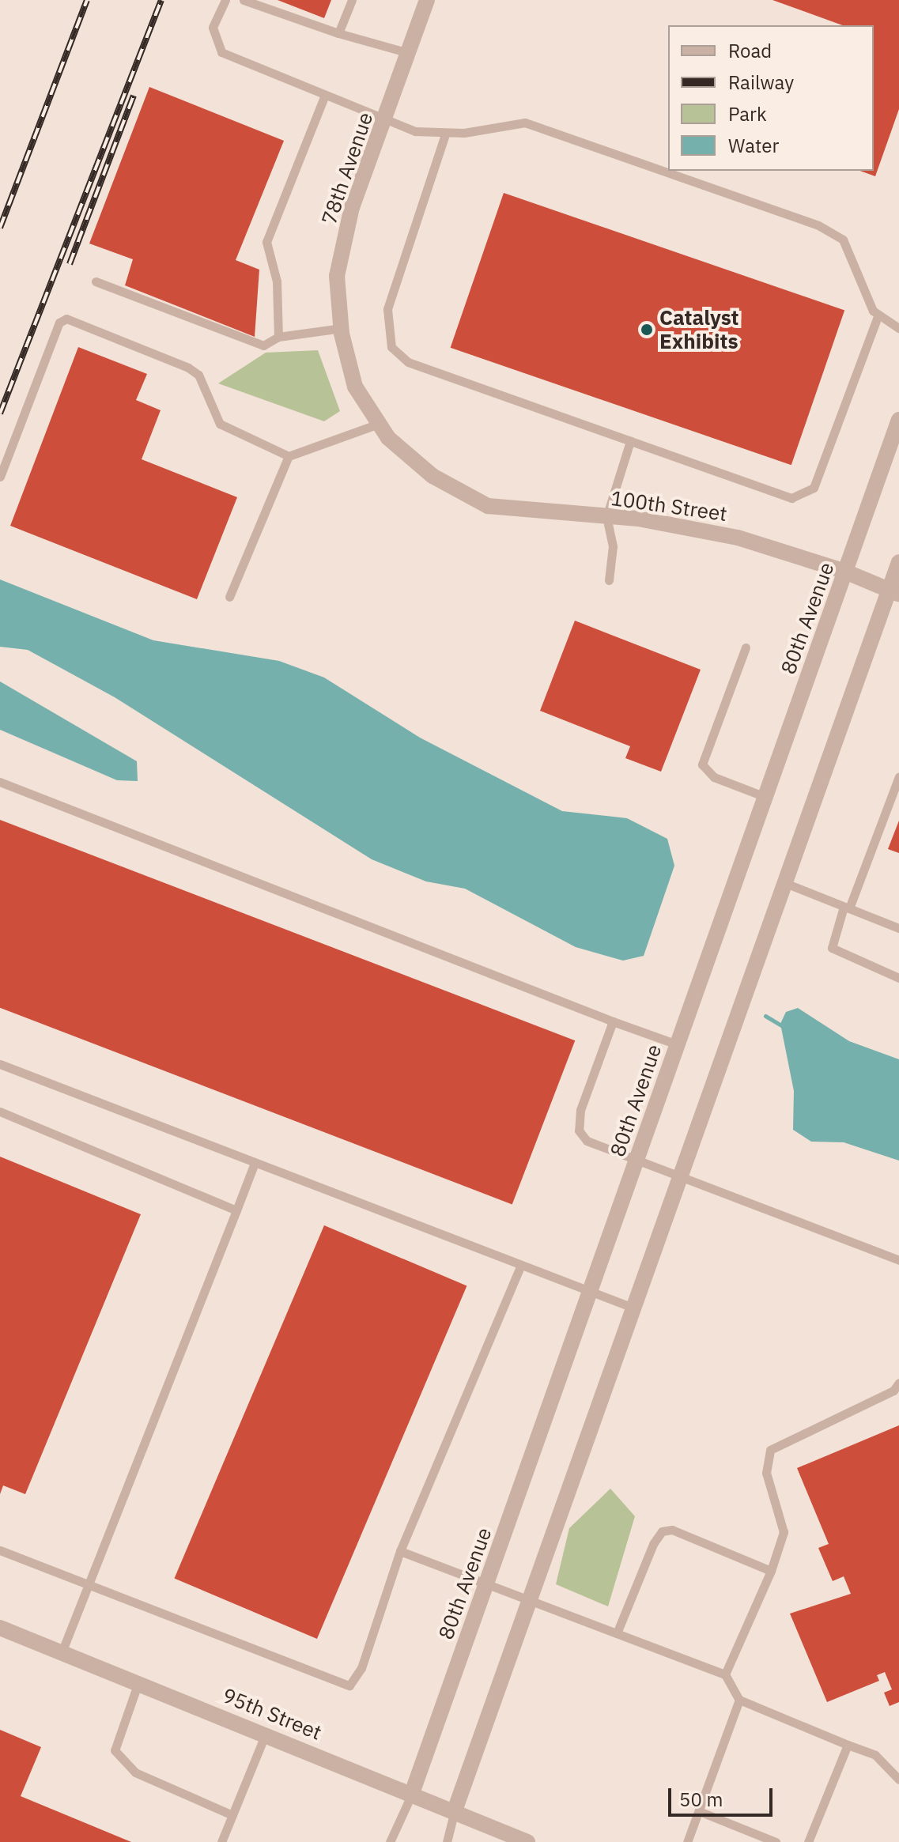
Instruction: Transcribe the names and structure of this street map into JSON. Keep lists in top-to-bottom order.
{
  "streets": {
    "street": [
      "78th Avenue",
      "100th Street",
      "80th Avenue",
      "95th Street"
    ]
  },
  "crossings": [
    ["78th Avenue", "100th Street"],
    ["100th Street", "80th Avenue"],
    ["80th Avenue", "95th Street"]
  ],
  "places": ["Catalyst Exhibits"],
  "legend": [
    "Road",
    "Railway",
    "Park",
    "Water"
  ],
  "scale_bar": "50 m"
}
